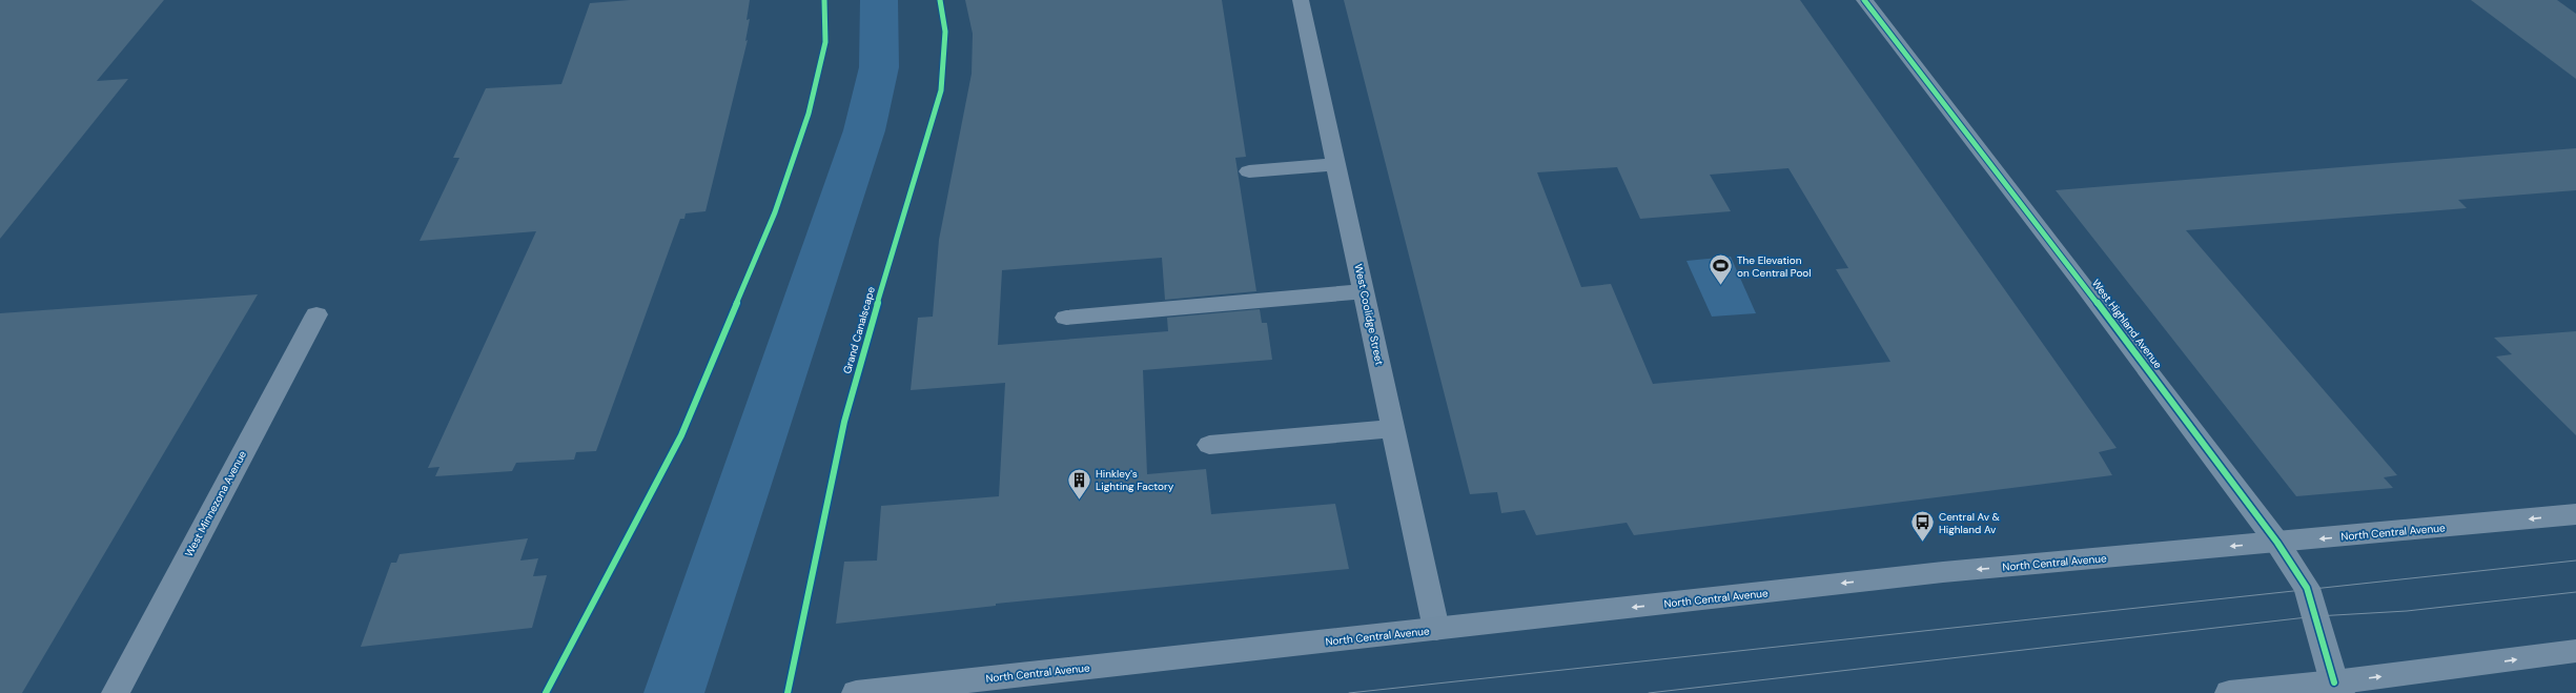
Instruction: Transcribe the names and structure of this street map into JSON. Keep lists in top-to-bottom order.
{
  "streets": {
    "main road": ["North Central Avenue"],
    "street": ["West Coolidge Street", "West Highland Avenue", "West Minnezona Avenue"],
    "cycle path": ["Grand Canalscape"]
  },
  "crossings": [
    ["West Coolidge Street", "North Central Avenue"],
    ["West Highland Avenue", "North Central Avenue"]
  ],
  "places": {
    "sports": ["The Elevation on Central Pool"],
    "building": ["Hinkley's Lighting Factory"],
    "bus stop": ["Central Av & Highland Av"]
  }
}
